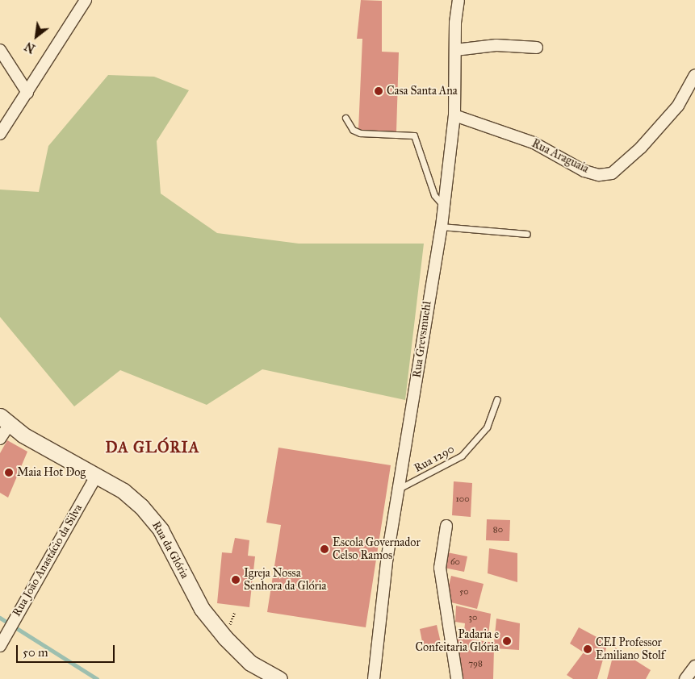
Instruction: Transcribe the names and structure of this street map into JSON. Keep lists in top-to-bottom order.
{
  "streets": {
    "street": [
      "Rua Araguaia",
      "Rua Grevsmuehl",
      "Rua da Glória",
      "Rua João Anastácio da Silva"
    ],
    "lane": ["Rua 1290"]
  },
  "crossings": [
    ["Rua Araguaia", "Rua Grevsmuehl"],
    ["Rua Grevsmuehl", "Rua 1290"],
    ["Rua da Glória", "Rua João Anastácio da Silva"]
  ],
  "districts": ["DA GLÓRIA"],
  "places": [
    "Casa Santa Ana",
    "Maia Hot Dog",
    "Escola Governador Celso Ramos",
    "Igreja Nossa Senhora da Glória",
    "Padaria e Confeitaria Glória",
    "CEI Professor Emiliano Stolf"
  ],
  "house_numbers": [
    "100",
    "80",
    "60",
    "50",
    "30",
    "798"
  ],
  "scale_bar": "50 m",
  "north": "bottom left"
}
